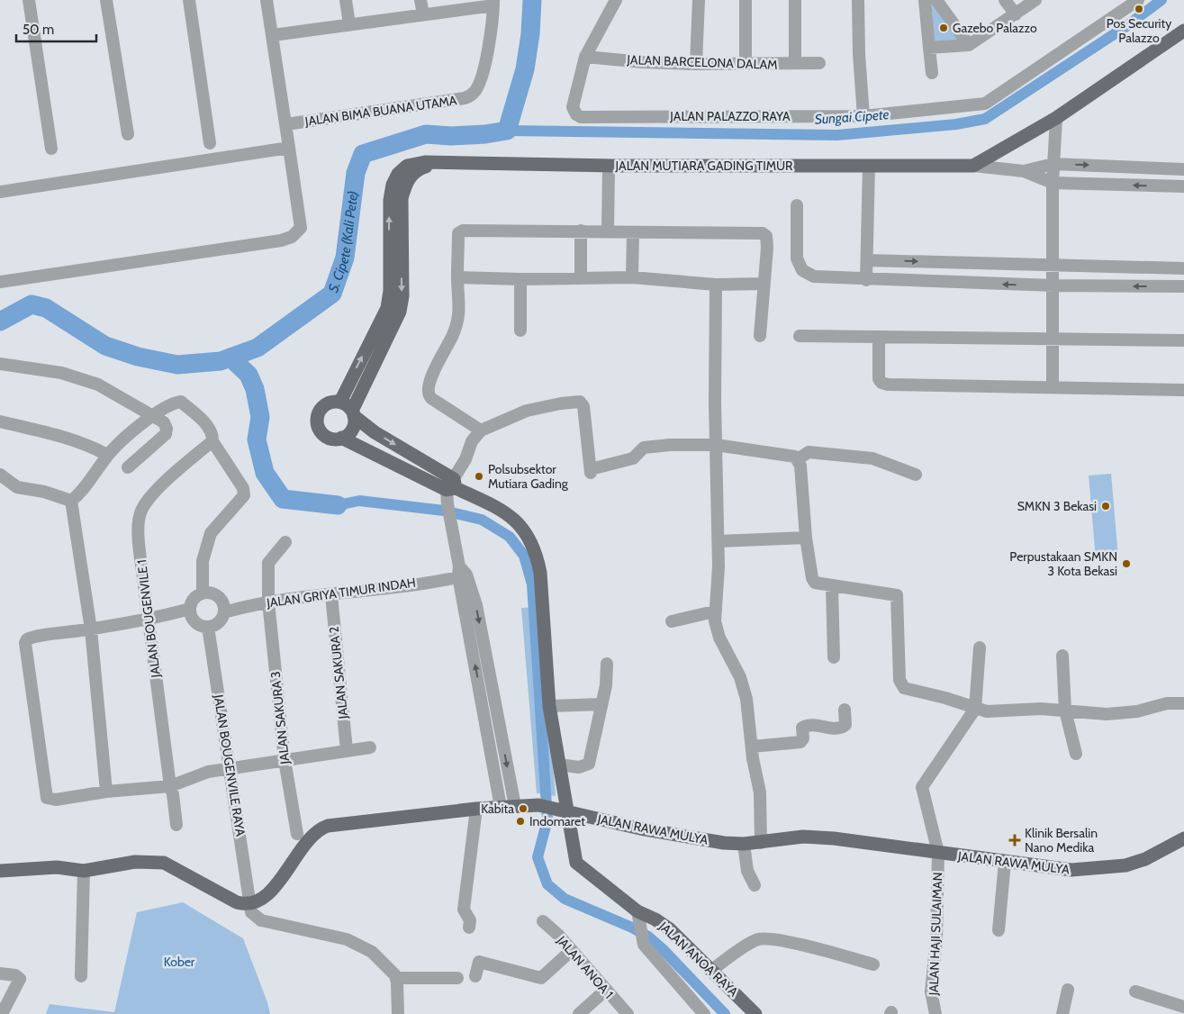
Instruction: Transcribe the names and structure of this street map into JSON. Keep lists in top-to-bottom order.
{
  "streets": {
    "main road": ["JALAN MUTIARA GADING TIMUR", "JALAN RAWA MULYA", "JALAN ANOA RAYA"],
    "street": [
      "JALAN BARCELONA DALAM",
      "JALAN BIMA BUANA UTAMA",
      "JALAN PALAZZO RAYA",
      "JALAN GRIYA TIMUR INDAH",
      "JALAN BOUGENVILE 1",
      "JALAN SAKURA 2",
      "JALAN SAKURA 3",
      "JALAN BOUGENVILE RAYA",
      "JALAN HAJI SULAIMAN",
      "JALAN ANOA 1"
    ]
  },
  "crossings": [
    ["JALAN BARCELONA DALAM", "JALAN PALAZZO RAYA"],
    ["JALAN GRIYA TIMUR INDAH", "JALAN SAKURA 2"],
    ["JALAN GRIYA TIMUR INDAH", "JALAN SAKURA 3"],
    ["JALAN GRIYA TIMUR INDAH", "JALAN BOUGENVILE RAYA"],
    ["JALAN BOUGENVILE RAYA", "JALAN RAWA MULYA"],
    ["JALAN RAWA MULYA", "JALAN HAJI SULAIMAN"],
    ["JALAN RAWA MULYA", "JALAN ANOA RAYA"]
  ],
  "water": ["Sungai Cipete", "S. Cipete (Kali Pete)"],
  "parks": ["Kober"],
  "places": {
    "other": [
      "Pos Security Palazzo",
      "Gazebo Palazzo",
      "Polsubsektor Mutiara Gading",
      "SMKN 3 Bekasi",
      "Perpustakaan SMKN 3 Kota Bekasi",
      "Kabita",
      "Indomaret"
    ],
    "health": ["Klinik Bersalin Nano Medika"]
  },
  "scale_bar": "50 m"
}
